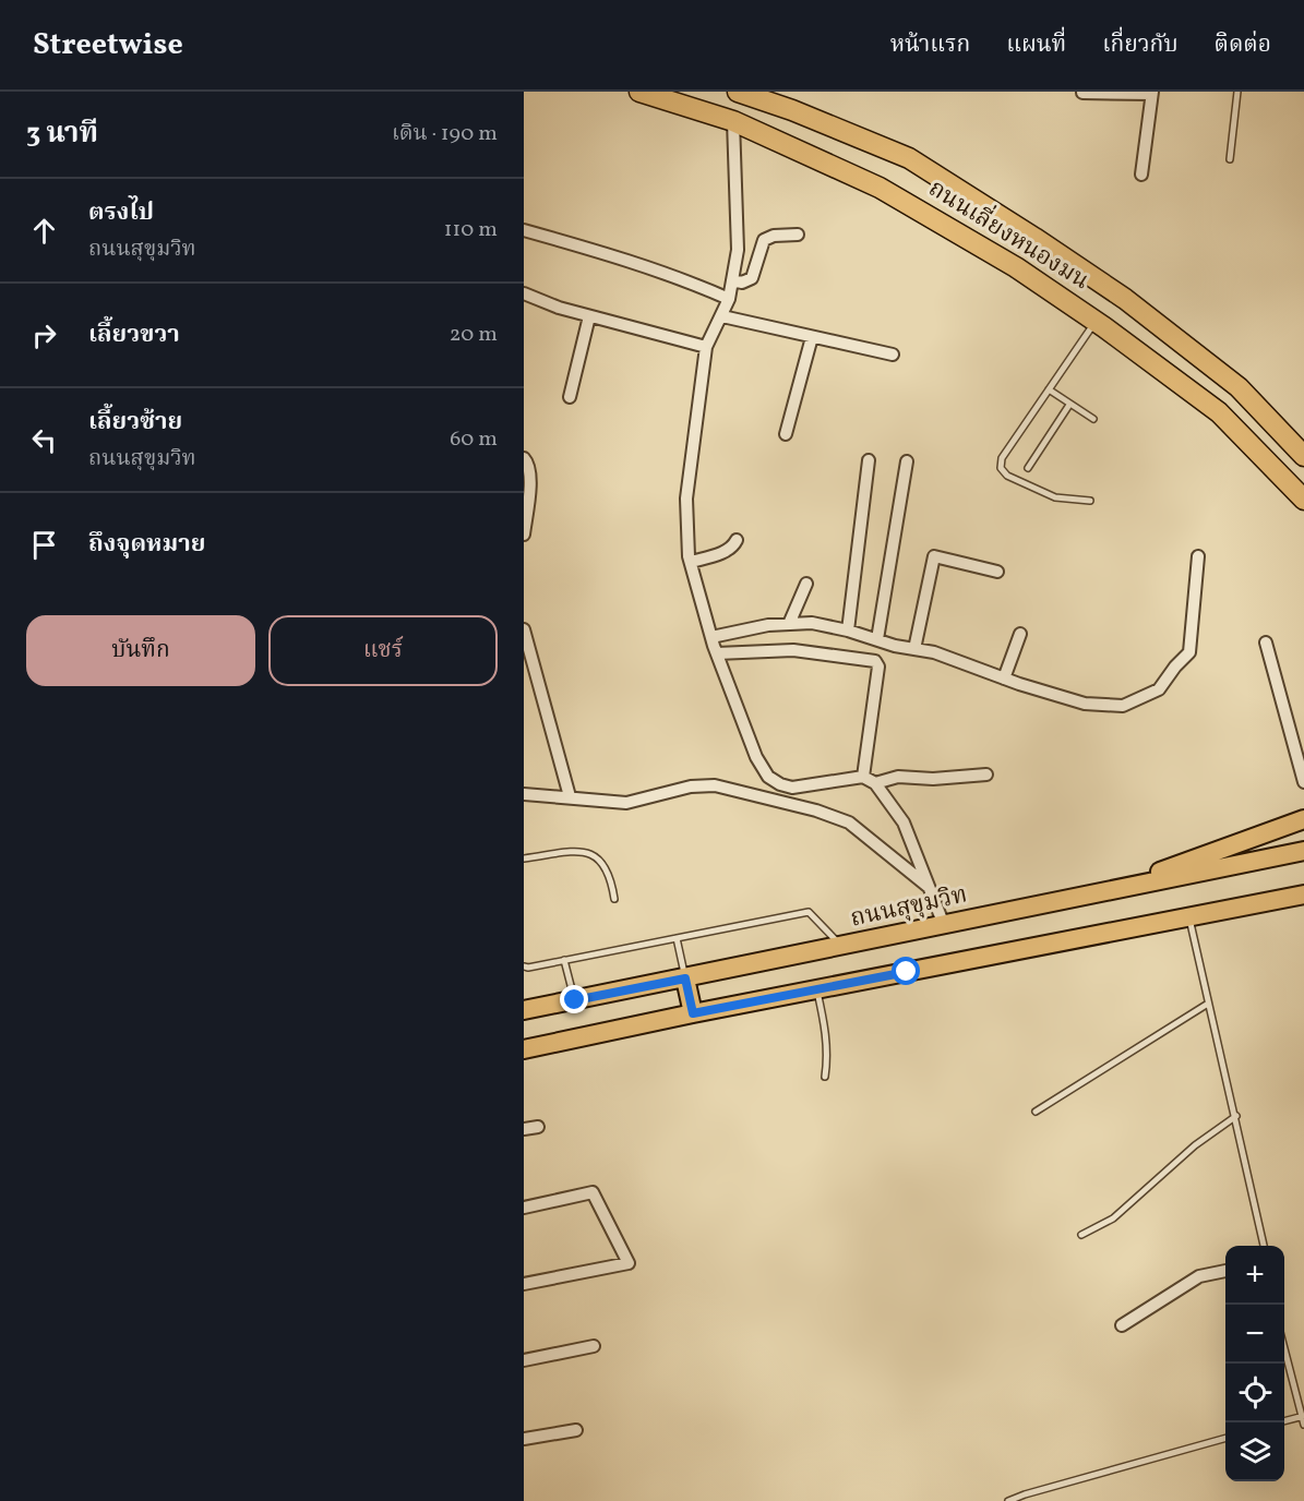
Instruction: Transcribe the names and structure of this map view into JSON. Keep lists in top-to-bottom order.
{
  "streets": {
    "highway": ["ถนนเลี่ยงหนองมน"],
    "main road": ["ถนนสุขุมวิท"]
  },
  "page": {
    "header": "Streetwise",
    "nav": [
      "หน้าแรก",
      "แผนที่",
      "เกี่ยวกับ",
      "ติดต่อ"
    ],
    "heading": ["3 นาที", "เดิน · 190 m"],
    "list": [
      ["ตรงไป", "ถนนสุขุมวิท", "110 m"],
      ["เลี้ยวขวา", "20 m"],
      ["เลี้ยวซ้าย", "ถนนสุขุมวิท", "60 m"],
      "ถึงจุดหมาย"
    ],
    "buttons": ["บันทึก", "แชร์"],
    "map_buttons": ["+", "−"]
  }
}
